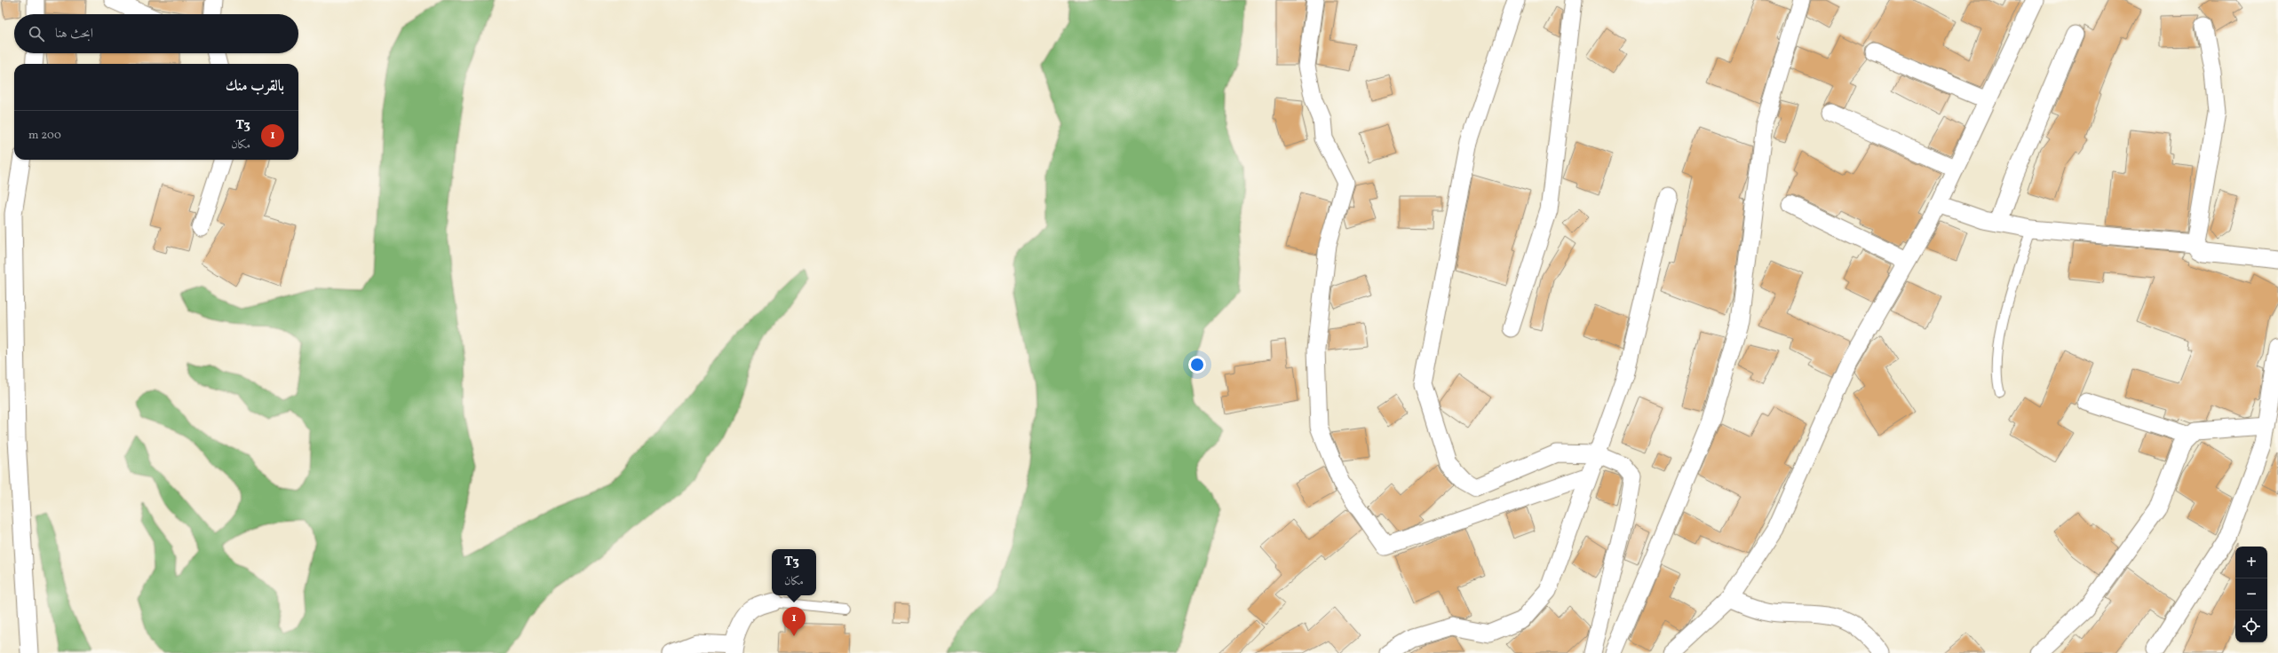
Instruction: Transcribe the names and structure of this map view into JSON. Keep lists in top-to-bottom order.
{
  "page": {
    "search": "ابحث هنا",
    "heading": "بالقرب منك",
    "list": [
      {
        "mark": "1",
        "name": "T3",
        "note": "مكان",
        "value": "200 m"
      }
    ],
    "map_buttons": ["+", "−"],
    "popup": ["T3", "مكان"],
    "pins": "1"
  }
}
